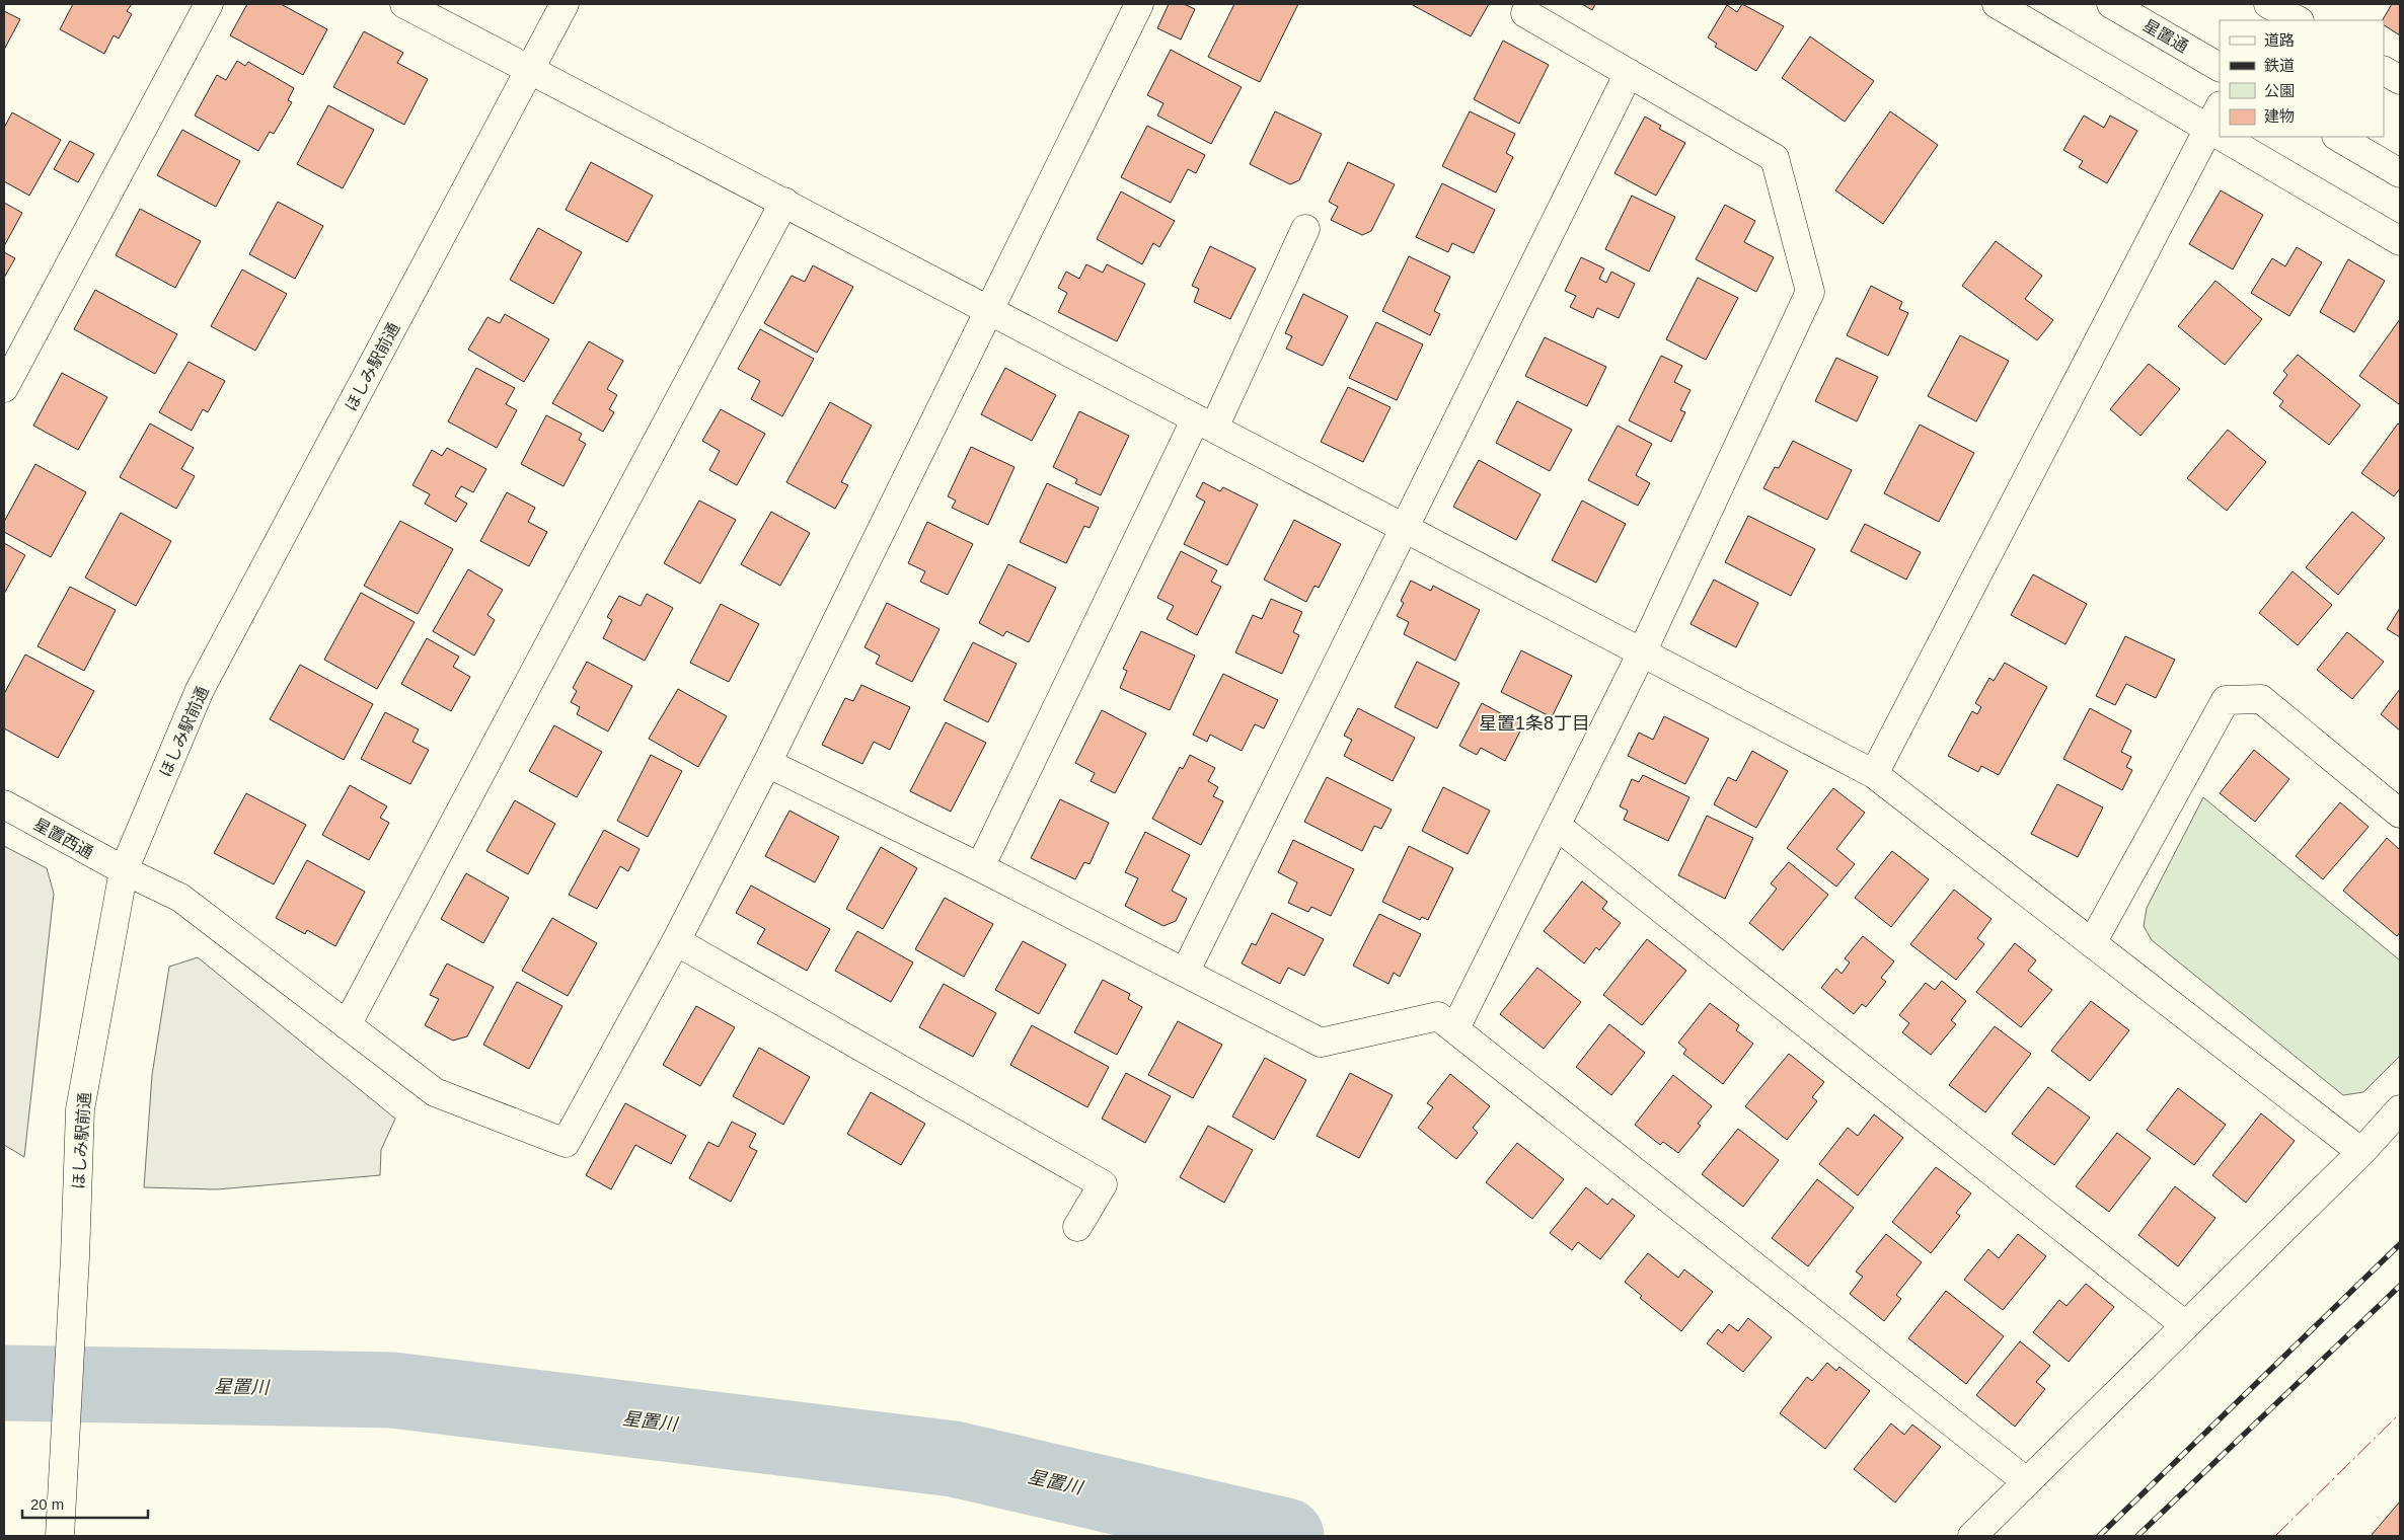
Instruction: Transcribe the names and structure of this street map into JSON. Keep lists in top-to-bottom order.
{
  "streets": {
    "street": ["星置通", "ほしみ駅前通", "星置西通"]
  },
  "crossings": [
    ["ほしみ駅前通", "星置西通"]
  ],
  "districts": ["星置1条8丁目"],
  "water": ["星置川"],
  "legend": [
    "道路",
    "鉄道",
    "公園",
    "建物"
  ],
  "scale_bar": "20 m"
}
